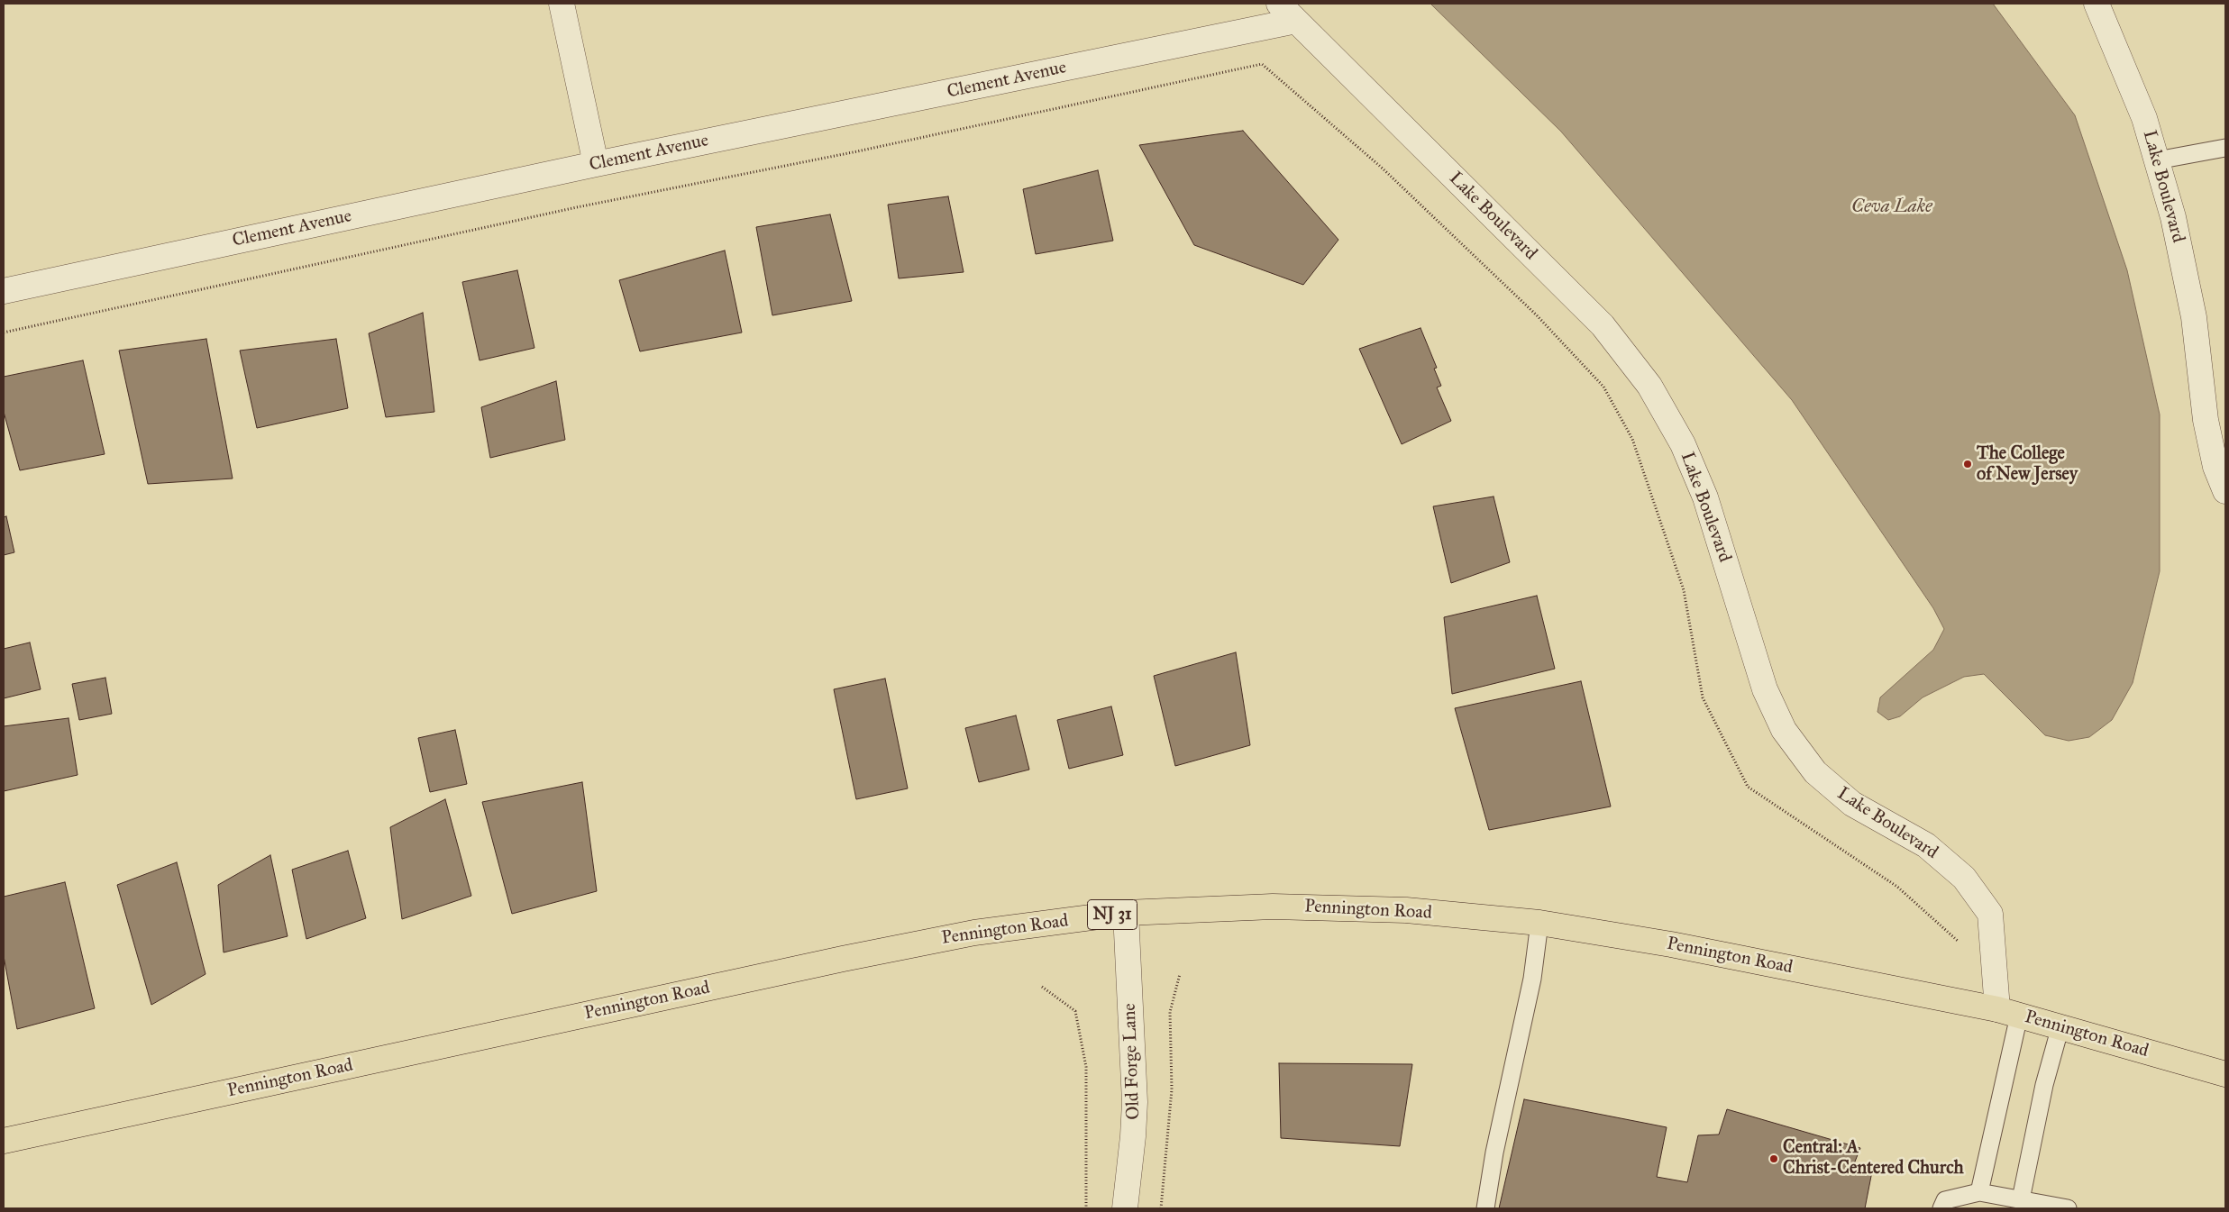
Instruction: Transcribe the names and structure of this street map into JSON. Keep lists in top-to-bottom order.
{
  "streets": {
    "main road": ["Pennington Road", "NJ 31"],
    "street": ["Clement Avenue", "Lake Boulevard", "Old Forge Lane"]
  },
  "crossings": [
    ["Clement Avenue", "Lake Boulevard"],
    ["Lake Boulevard", "Pennington Road"],
    ["Pennington Road", "Old Forge Lane"]
  ],
  "water": ["Ceva Lake"],
  "places": ["The College of New Jersey", "Central: A Christ-Centered Church"]
}
